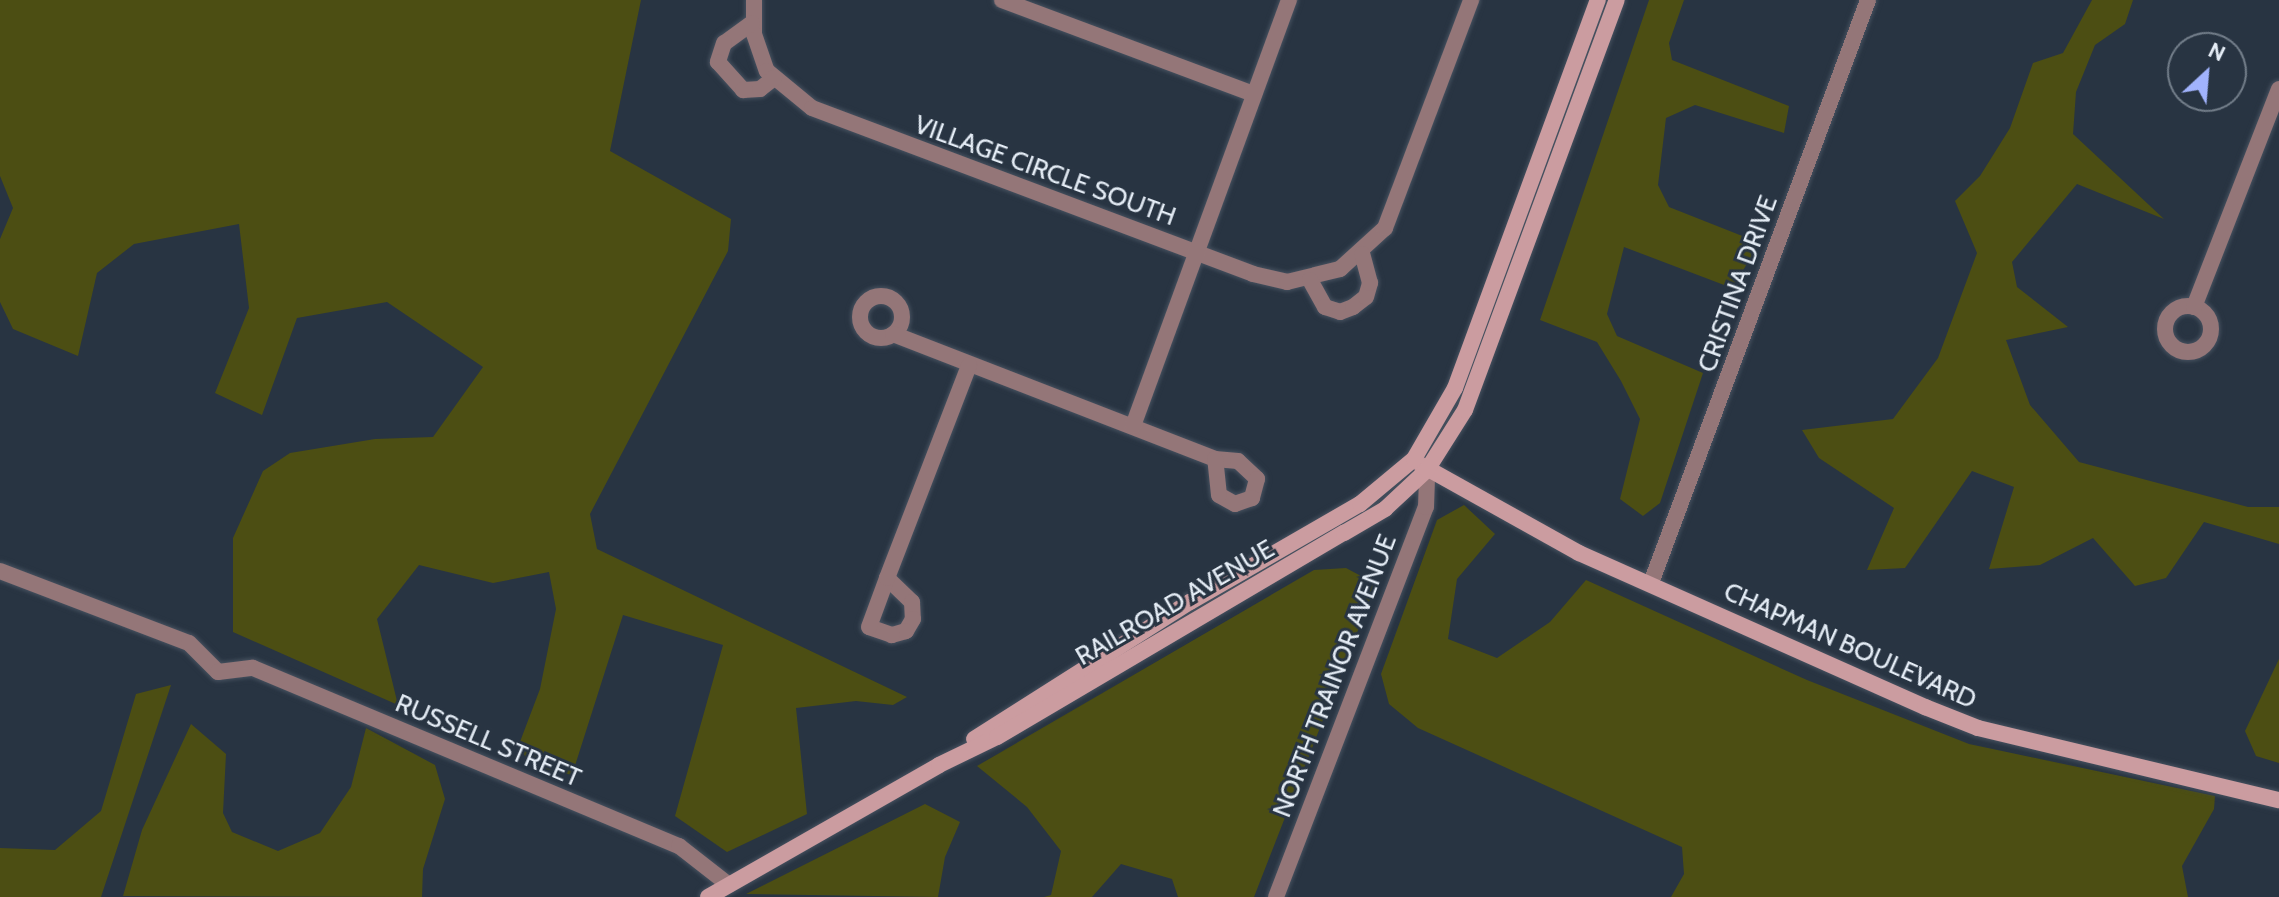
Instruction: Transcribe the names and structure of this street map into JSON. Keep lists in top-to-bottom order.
{
  "streets": {
    "main road": ["RAILROAD AVENUE", "CHAPMAN BOULEVARD"],
    "street": [
      "VILLAGE CIRCLE SOUTH",
      "CRISTINA DRIVE",
      "NORTH TRAINOR AVENUE",
      "RUSSELL STREET"
    ]
  },
  "crossings": [
    ["CRISTINA DRIVE", "CHAPMAN BOULEVARD"],
    ["RAILROAD AVENUE", "CHAPMAN BOULEVARD"],
    ["RAILROAD AVENUE", "NORTH TRAINOR AVENUE"],
    ["RAILROAD AVENUE", "RUSSELL STREET"],
    ["CHAPMAN BOULEVARD", "NORTH TRAINOR AVENUE"]
  ],
  "north": "top right"
}
